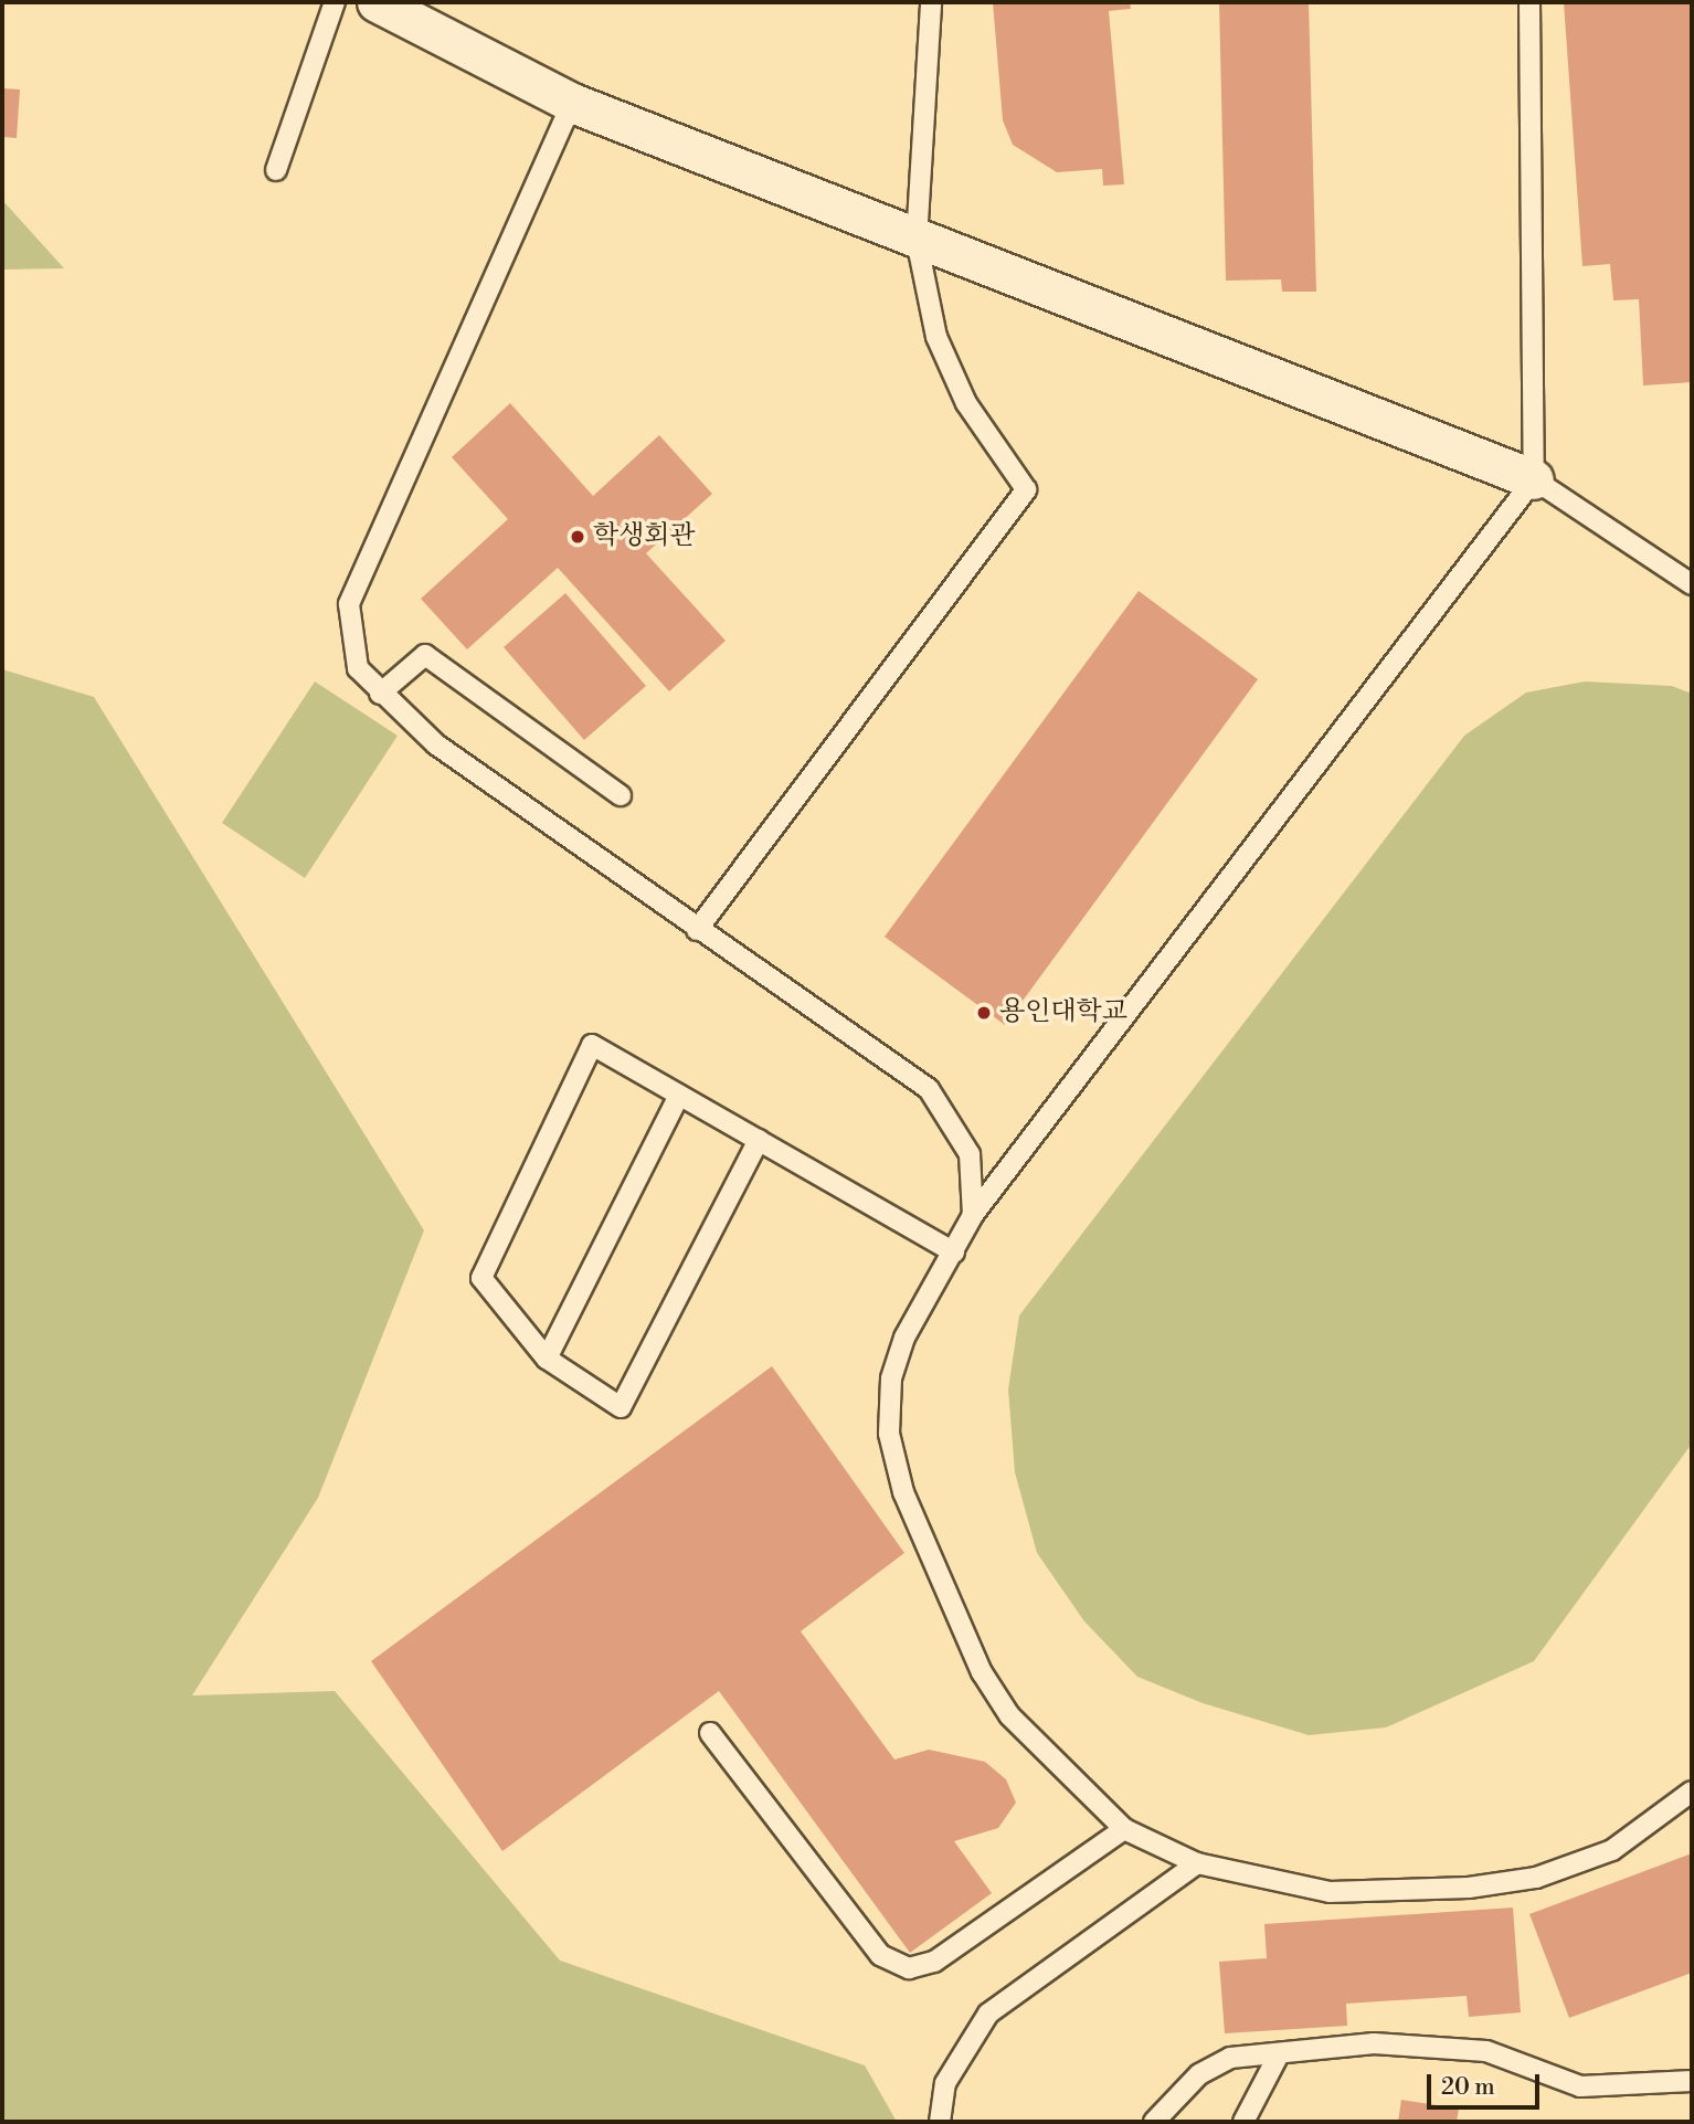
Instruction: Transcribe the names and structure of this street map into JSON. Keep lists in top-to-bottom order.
{
  "places": ["학생회관", "용인대학교"],
  "scale_bar": "20 m"
}
